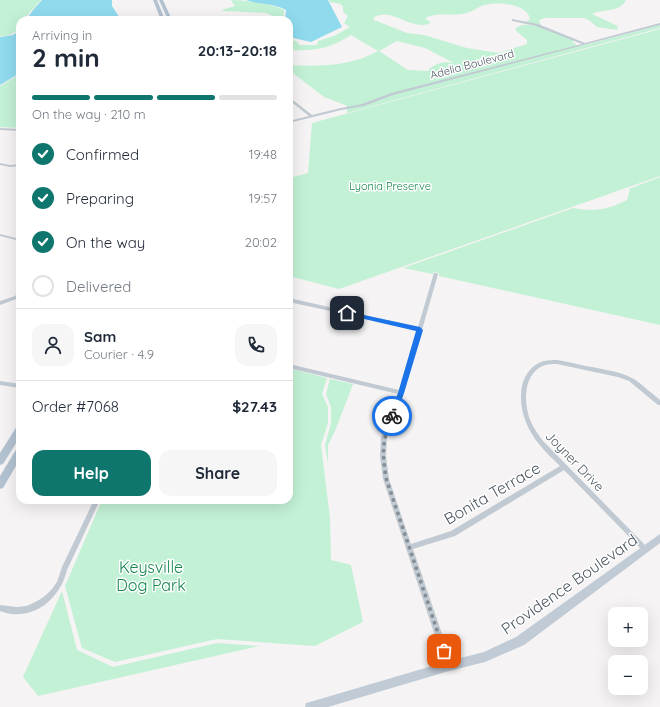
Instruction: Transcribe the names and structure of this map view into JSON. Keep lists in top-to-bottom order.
{
  "streets": {
    "main road": ["Providence Boulevard"],
    "street": ["Adelia Boulevard", "Joyner Drive", "Bonita Terrace"]
  },
  "crossings": [
    ["Joyner Drive", "Bonita Terrace"],
    ["Joyner Drive", "Providence Boulevard"]
  ],
  "parks": ["Lyonia Preserve", "Keysville Dog Park"],
  "page": {
    "heading": ["2 min", "Arriving in", "20:13–20:18"],
    "panel": [
      "Sam",
      "Courier · 4.9",
      "Order #7068",
      "$27.43"
    ],
    "bar": "On the way · 210 m",
    "list": [
      ["Confirmed", "19:48"],
      ["Preparing", "19:57"],
      ["On the way", "20:02"],
      "Delivered"
    ],
    "buttons": ["Help", "Share"],
    "map_buttons": ["+", "−"]
  }
}
